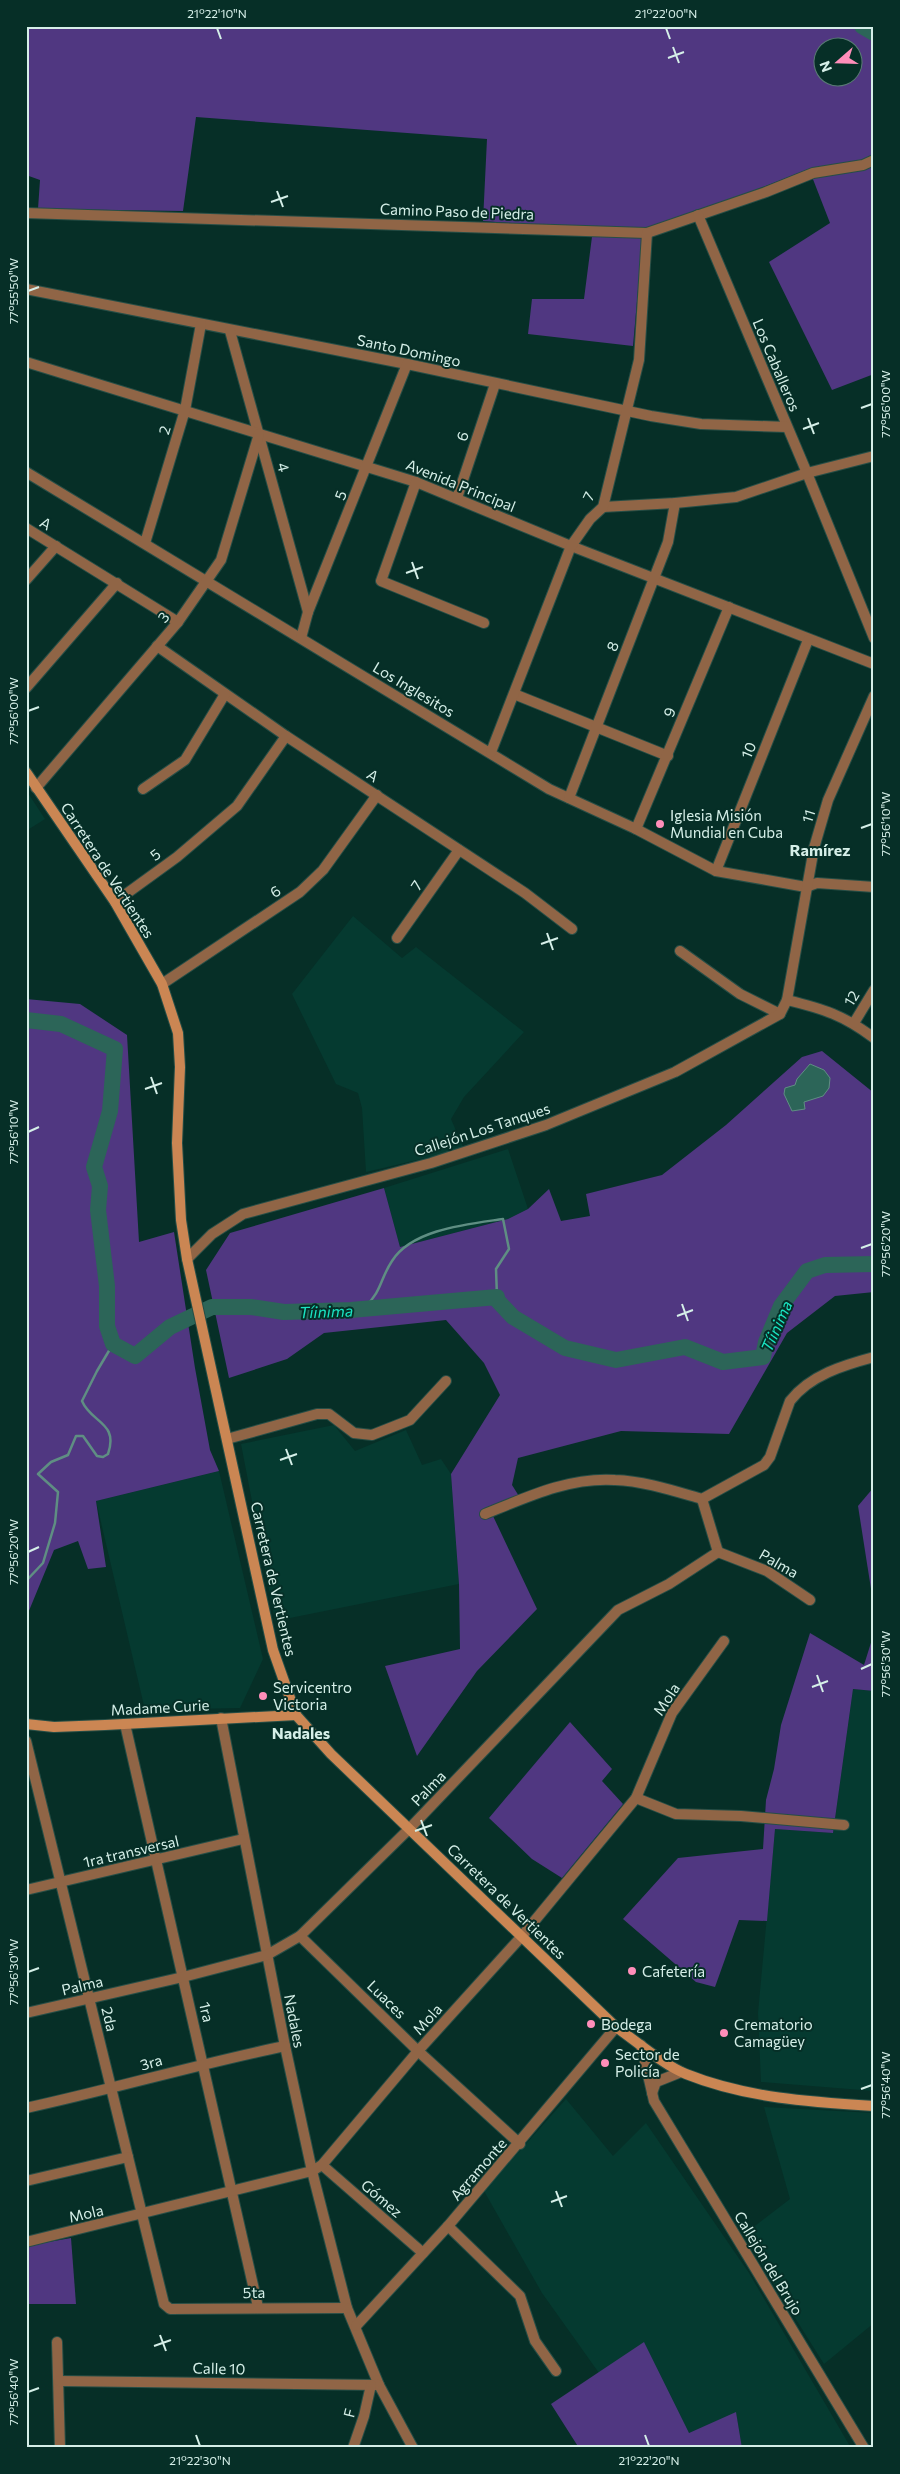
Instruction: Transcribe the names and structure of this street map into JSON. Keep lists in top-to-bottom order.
{
  "streets": {
    "main road": ["Carretera de Vertientes", "Madame Curie"],
    "street": [
      "Camino Paso de Piedra",
      "Santo Domingo",
      "Los Caballeros",
      "2",
      "6",
      "4",
      "Avenida Principal",
      "5",
      "7",
      "A",
      "3",
      "8",
      "Los Inglesitos",
      "9",
      "10",
      "11",
      "12",
      "Callejón Los Tanques",
      "Palma",
      "Mola",
      "1ra transversal",
      "Luaces",
      "1ra",
      "2da",
      "Nadales",
      "3ra",
      "Agramonte",
      "Gómez",
      "Callejón del Brujo",
      "5ta",
      "Calle 10",
      "F"
    ]
  },
  "crossings": [
    ["Camino Paso de Piedra", "Los Caballeros"],
    ["Camino Paso de Piedra", "7"],
    ["Santo Domingo", "Los Caballeros"],
    ["Santo Domingo", "2"],
    ["Santo Domingo", "6"],
    ["Santo Domingo", "4"],
    ["Santo Domingo", "5"],
    ["Santo Domingo", "7"],
    ["2", "Avenida Principal"],
    ["2", "Los Inglesitos"],
    ["6", "Avenida Principal"],
    ["6", "A"],
    ["6", "Carretera de Vertientes"],
    ["4", "Avenida Principal"],
    ["4", "5"],
    ["4", "3"],
    ["Avenida Principal", "5"],
    ["Avenida Principal", "7"],
    ["Avenida Principal", "3"],
    ["Avenida Principal", "8"],
    ["Avenida Principal", "9"],
    ["Avenida Principal", "10"],
    ["5", "A"],
    ["5", "Los Inglesitos"],
    ["5", "Carretera de Vertientes"],
    ["7", "A"],
    ["7", "Los Inglesitos"],
    ["A", "3"],
    ["3", "Los Inglesitos"],
    ["3", "Carretera de Vertientes"],
    ["8", "Los Inglesitos"],
    ["Los Inglesitos", "9"],
    ["Los Inglesitos", "10"],
    ["Los Inglesitos", "11"],
    ["11", "Callejón Los Tanques"],
    ["Carretera de Vertientes", "Callejón Los Tanques"],
    ["Carretera de Vertientes", "Palma"],
    ["Carretera de Vertientes", "Mola"],
    ["Carretera de Vertientes", "Madame Curie"],
    ["Carretera de Vertientes", "Agramonte"],
    ["Carretera de Vertientes", "Callejón del Brujo"],
    ["Palma", "Luaces"],
    ["Palma", "1ra"],
    ["Palma", "2da"],
    ["Palma", "Nadales"],
    ["Mola", "Luaces"],
    ["Mola", "1ra"],
    ["Mola", "2da"],
    ["Mola", "Nadales"],
    ["Mola", "Gómez"],
    ["Madame Curie", "1ra"],
    ["Madame Curie", "Nadales"],
    ["1ra transversal", "1ra"],
    ["1ra transversal", "2da"],
    ["1ra transversal", "Nadales"],
    ["Luaces", "Agramonte"],
    ["1ra", "3ra"],
    ["1ra", "5ta"],
    ["2da", "3ra"],
    ["2da", "5ta"],
    ["Nadales", "3ra"],
    ["Nadales", "Agramonte"],
    ["Nadales", "5ta"],
    ["Nadales", "Calle 10"],
    ["Nadales", "F"],
    ["Agramonte", "Gómez"],
    ["Calle 10", "F"]
  ],
  "districts": ["Ramírez", "Nadales"],
  "water": ["Tíinima"],
  "places": [
    "Iglesia Misión Mundial en Cuba",
    "Servicentro Victoria",
    "Cafetería",
    "Bodega",
    "Crematorio Camagüey",
    "Sector de Policía"
  ],
  "north": "left",
  "coordinates": [
    "21°22'10\"N",
    "21°22'00\"N",
    "77°55'50\"W",
    "77°56'00\"W",
    "77°56'10\"W",
    "77°56'20\"W",
    "77°56'30\"W",
    "77°56'40\"W",
    "21°22'30\"N",
    "21°22'20\"N"
  ]
}
